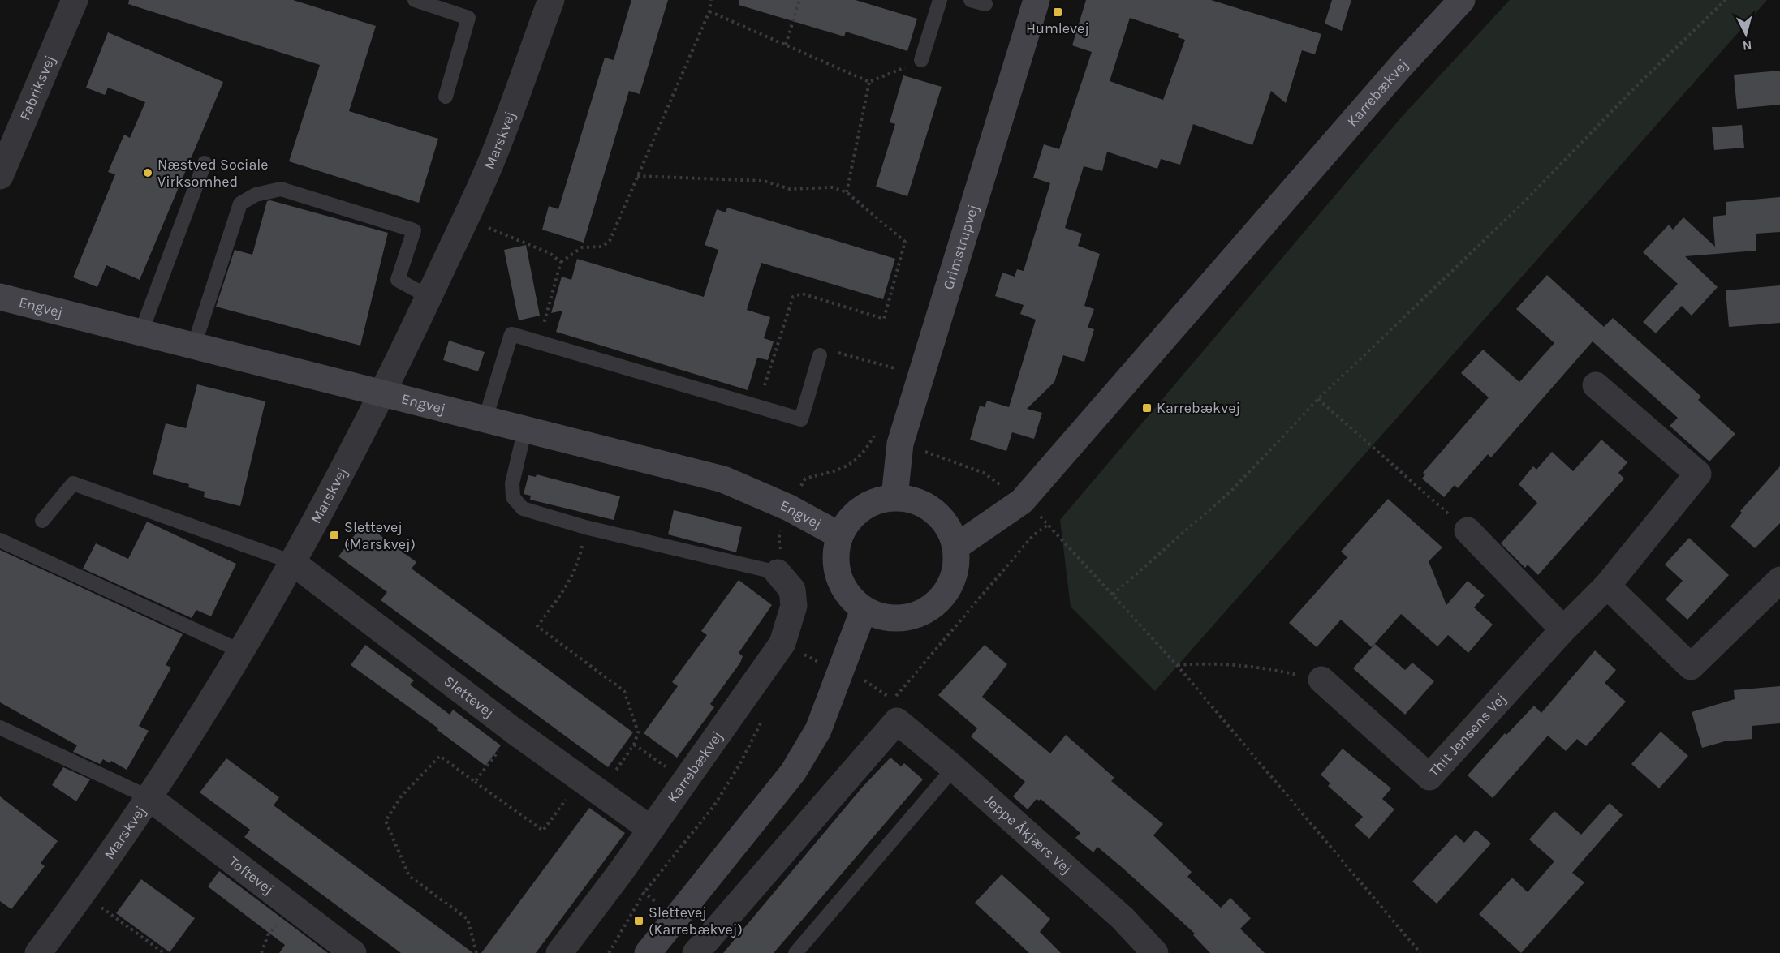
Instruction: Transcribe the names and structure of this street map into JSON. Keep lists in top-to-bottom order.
{
  "streets": {
    "street": [
      "Fabriksvej",
      "Karrebækvej",
      "Marskvej",
      "Grimstrupvej",
      "Engvej",
      "Slettevej",
      "Thit Jensens Vej",
      "Jeppe Åkjærs Vej",
      "Toftevej"
    ]
  },
  "crossings": [
    ["Karrebækvej", "Grimstrupvej"],
    ["Karrebækvej", "Engvej"],
    ["Karrebækvej", "Slettevej"],
    ["Marskvej", "Engvej"],
    ["Marskvej", "Slettevej"],
    ["Marskvej", "Toftevej"],
    ["Grimstrupvej", "Engvej"]
  ],
  "places": {
    "transit": [
      "Humlevej",
      "Karrebækvej",
      "Slettevej (Marskvej)",
      "Slettevej (Karrebækvej)"
    ],
    "other": ["Næstved Sociale Virksomhed"]
  },
  "north": "bottom"
}
